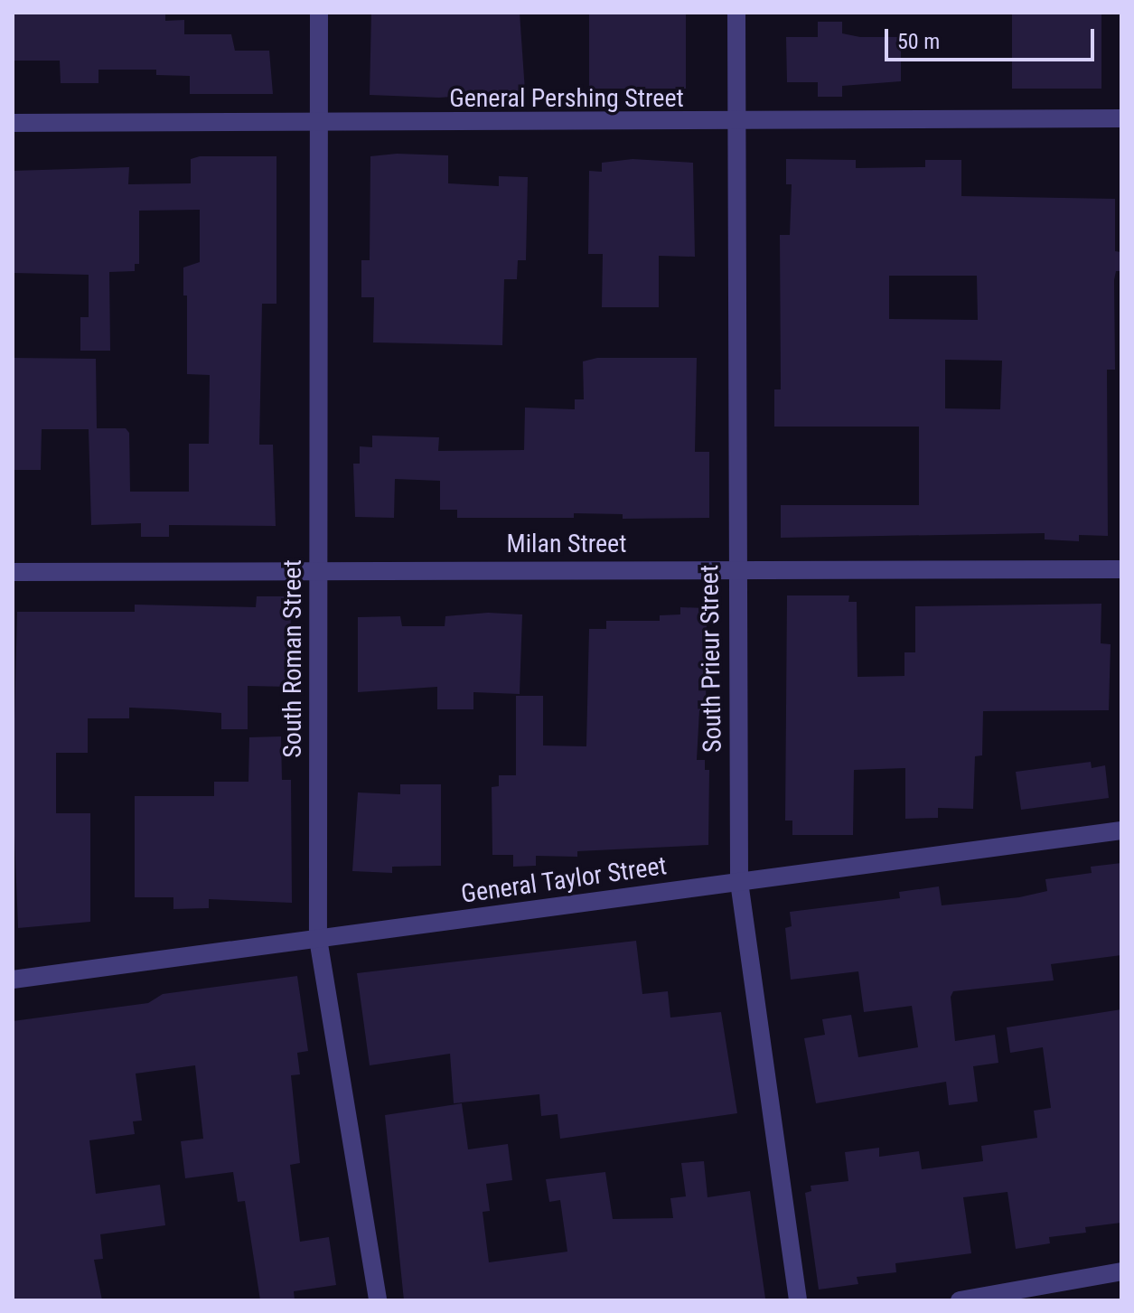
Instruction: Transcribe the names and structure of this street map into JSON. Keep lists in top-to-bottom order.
{
  "streets": {
    "street": [
      "General Pershing Street",
      "Milan Street",
      "South Roman Street",
      "South Prieur Street",
      "General Taylor Street"
    ]
  },
  "crossings": [
    ["General Pershing Street", "South Roman Street"],
    ["General Pershing Street", "South Prieur Street"],
    ["Milan Street", "South Roman Street"],
    ["Milan Street", "South Prieur Street"],
    ["South Roman Street", "General Taylor Street"],
    ["South Prieur Street", "General Taylor Street"]
  ],
  "scale_bar": "50 m"
}
